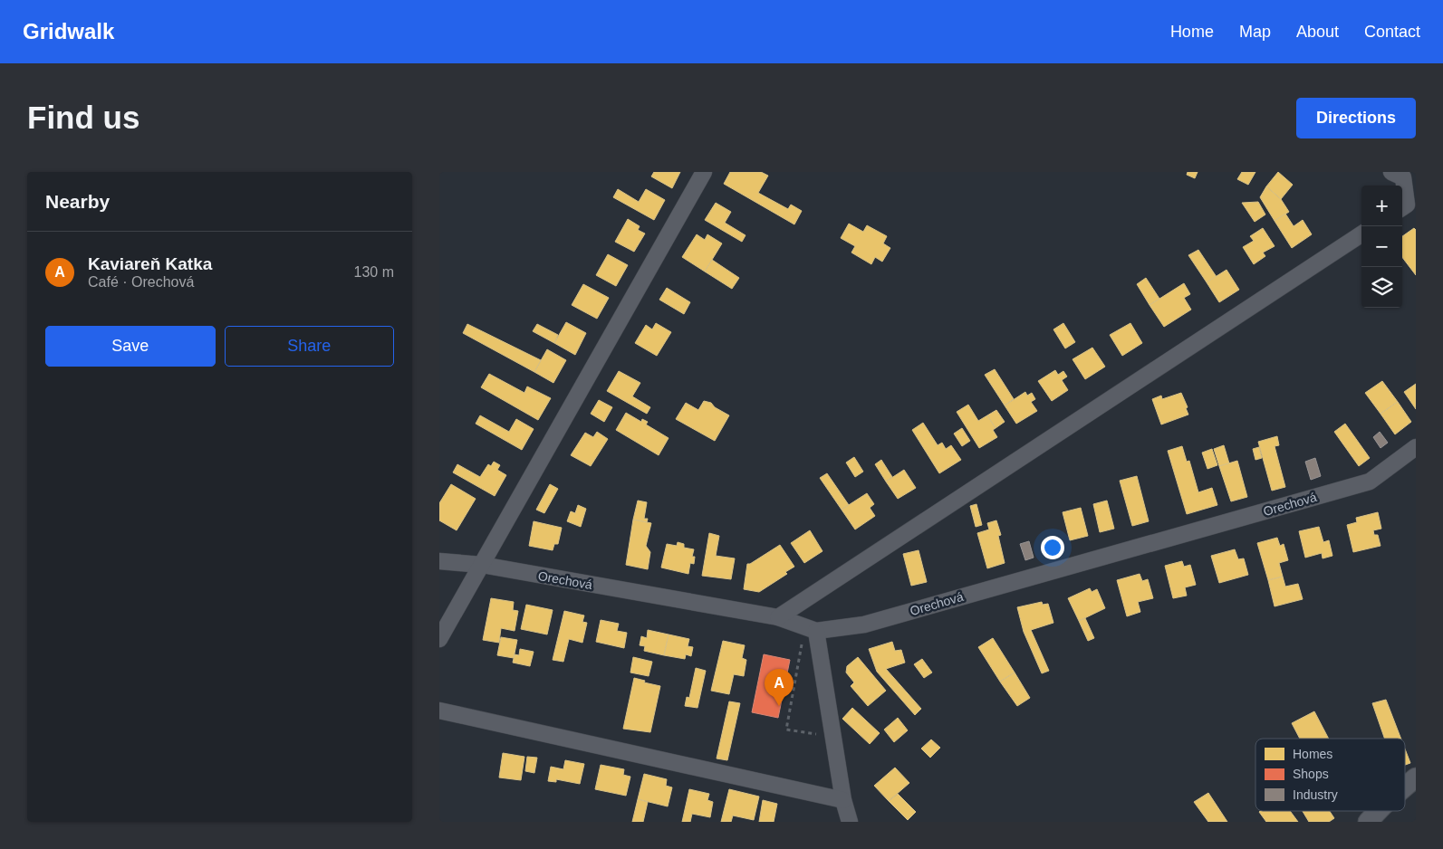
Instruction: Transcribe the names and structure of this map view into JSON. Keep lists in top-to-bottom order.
{
  "streets": {
    "street": ["Orechová"]
  },
  "legend": ["Homes", "Shops", "Industry"],
  "page": {
    "header": "Gridwalk",
    "nav": [
      "Home",
      "Map",
      "About",
      "Contact"
    ],
    "buttons": [
      "Directions",
      ["Save", "Share"]
    ],
    "title": "Find us",
    "heading": "Nearby",
    "map_buttons": ["+", "−"],
    "list": [
      {
        "mark": "A",
        "name": "Kaviareň Katka",
        "note": "Café · Orechová",
        "value": "130 m"
      }
    ],
    "pins": "A"
  }
}
